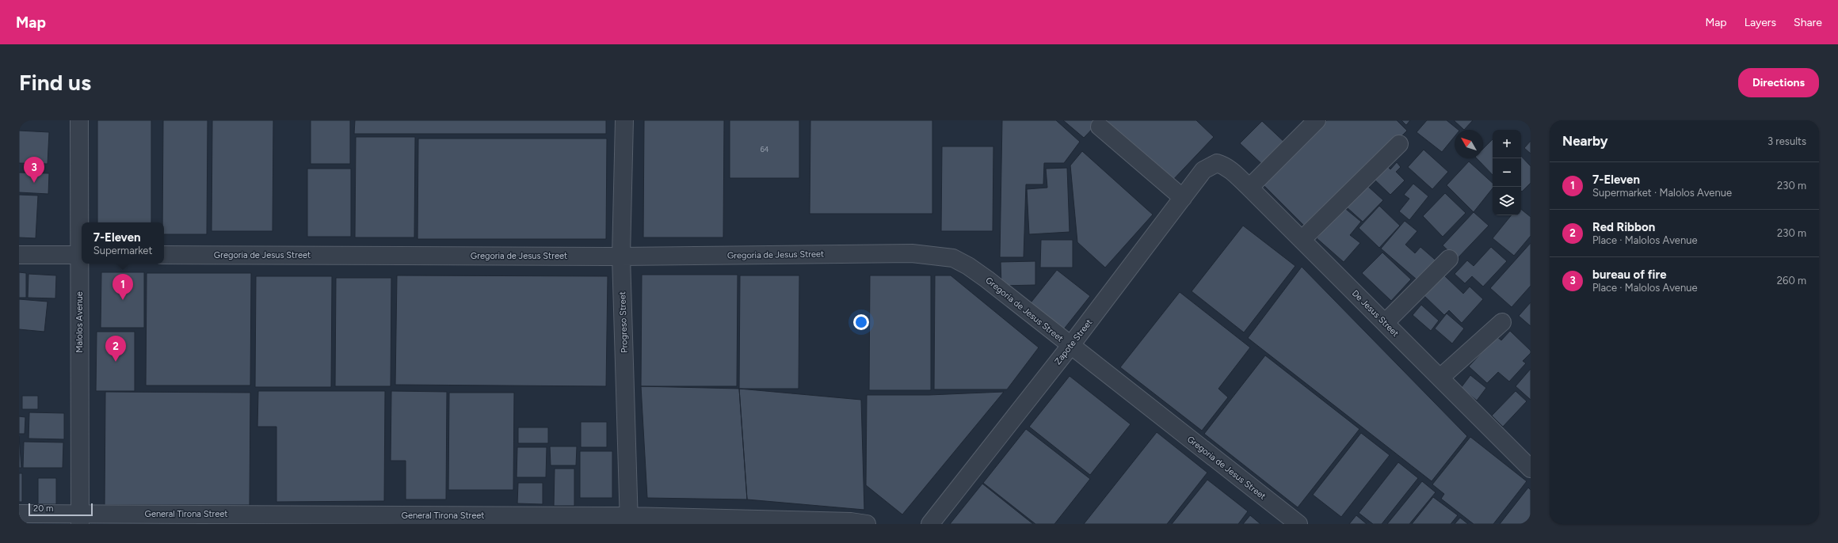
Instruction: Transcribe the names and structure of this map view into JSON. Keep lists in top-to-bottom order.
{
  "streets": {
    "street": [
      "Gregoria de Jesus Street",
      "De Jesus Street",
      "Malolos Avenue",
      "Progreso Street",
      "Zapote Street",
      "General Tirona Street"
    ]
  },
  "crossings": [
    ["Gregoria de Jesus Street", "Progreso Street"],
    ["Gregoria de Jesus Street", "Zapote Street"],
    ["De Jesus Street", "Zapote Street"],
    ["Malolos Avenue", "General Tirona Street"],
    ["Progreso Street", "General Tirona Street"]
  ],
  "house_numbers": ["64"],
  "scale_bar": "20 m",
  "north": "top left",
  "page": {
    "header": "Map",
    "nav": ["Map", "Layers", "Share"],
    "buttons": "Directions",
    "title": "Find us",
    "heading": ["Nearby", "3 results"],
    "map_buttons": ["+", "−"],
    "pins": ["3", "1", "2"],
    "list": [
      {
        "mark": "1",
        "name": "7-Eleven",
        "note": "Supermarket · Malolos Avenue",
        "value": "230 m"
      },
      {
        "mark": "2",
        "name": "Red Ribbon",
        "note": "Place · Malolos Avenue",
        "value": "230 m"
      },
      {
        "mark": "3",
        "name": "bureau of fire",
        "note": "Place · Malolos Avenue",
        "value": "260 m"
      }
    ],
    "popup": ["7-Eleven", "Supermarket"],
    "scale": "20 m"
  }
}
